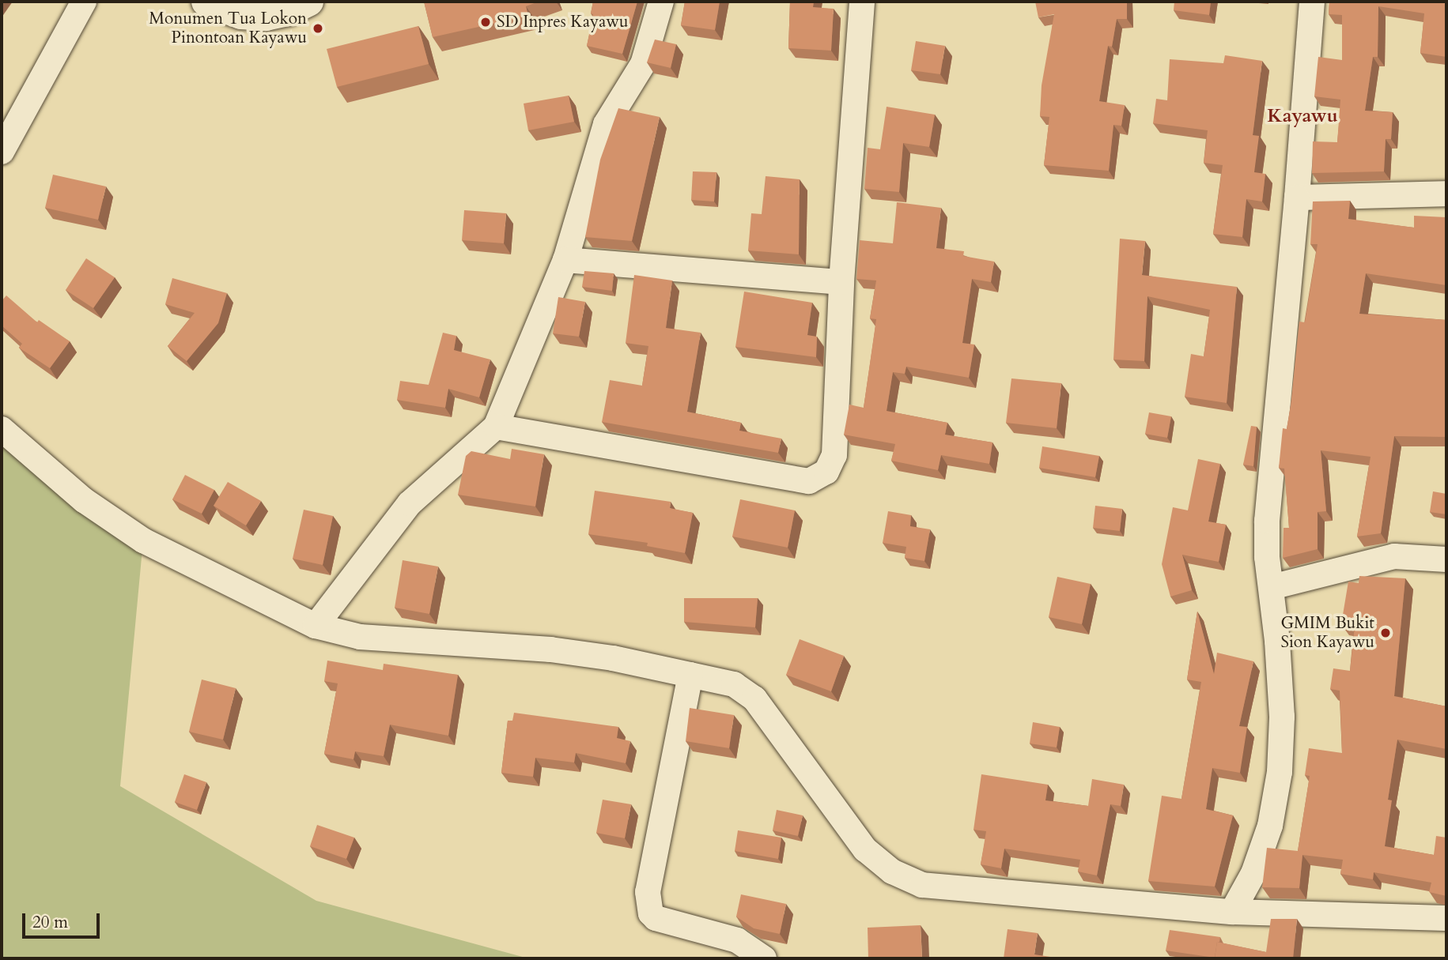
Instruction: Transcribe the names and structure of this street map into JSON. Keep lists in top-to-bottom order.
{
  "districts": ["Kayawu"],
  "places": ["SD Inpres Kayawu", "Monumen Tua Lokon Pinontoan Kayawu", "GMIM Bukit Sion Kayawu"],
  "scale_bar": "20 m"
}
